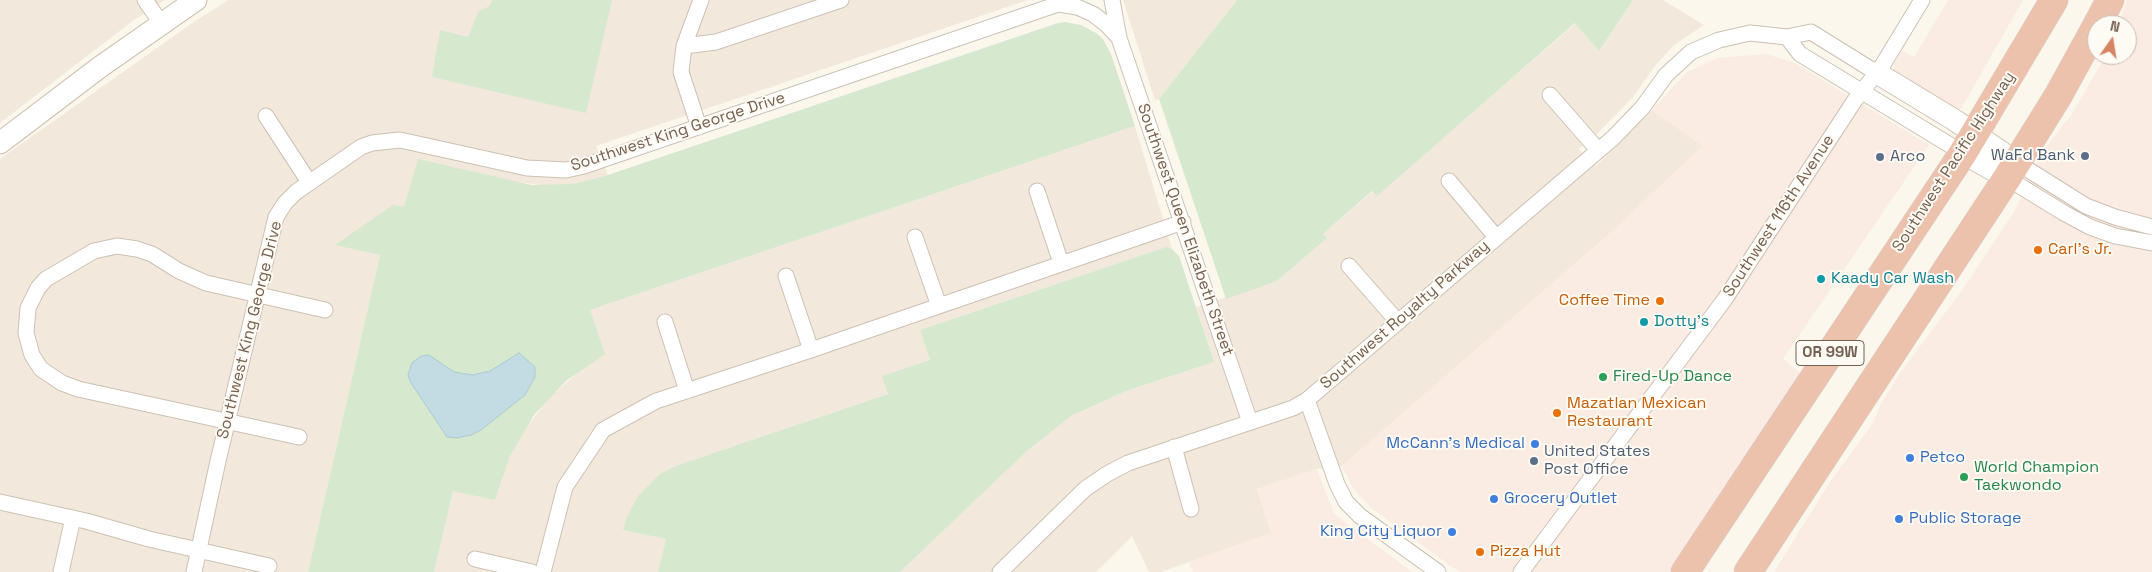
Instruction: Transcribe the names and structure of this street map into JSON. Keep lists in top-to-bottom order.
{
  "streets": {
    "highway": ["Southwest Pacific Highway", "OR 99W"],
    "main road": ["Southwest Royalty Parkway"],
    "street": ["Southwest King George Drive", "Southwest 116th Avenue", "Southwest Queen Elizabeth Street"]
  },
  "crossings": [
    ["Southwest King George Drive", "Southwest Queen Elizabeth Street"],
    ["Southwest Pacific Highway", "Southwest Royalty Parkway"],
    ["Southwest 116th Avenue", "Southwest Royalty Parkway"],
    ["Southwest Queen Elizabeth Street", "Southwest Royalty Parkway"],
    ["Southwest Royalty Parkway", "OR 99W"]
  ],
  "places": [
    "WaFd Bank",
    "Arco",
    "Carl's Jr.",
    "Kaady Car Wash",
    "Coffee Time",
    "Dotty's",
    "Fired-Up Dance",
    "Mazatlan Mexican Restaurant",
    "McCann's Medical",
    "Petco",
    "United States Post Office",
    "World Champion Taekwondo",
    "Grocery Outlet",
    "Public Storage",
    "King City Liquor",
    "Pizza Hut"
  ],
  "north": "top"
}
